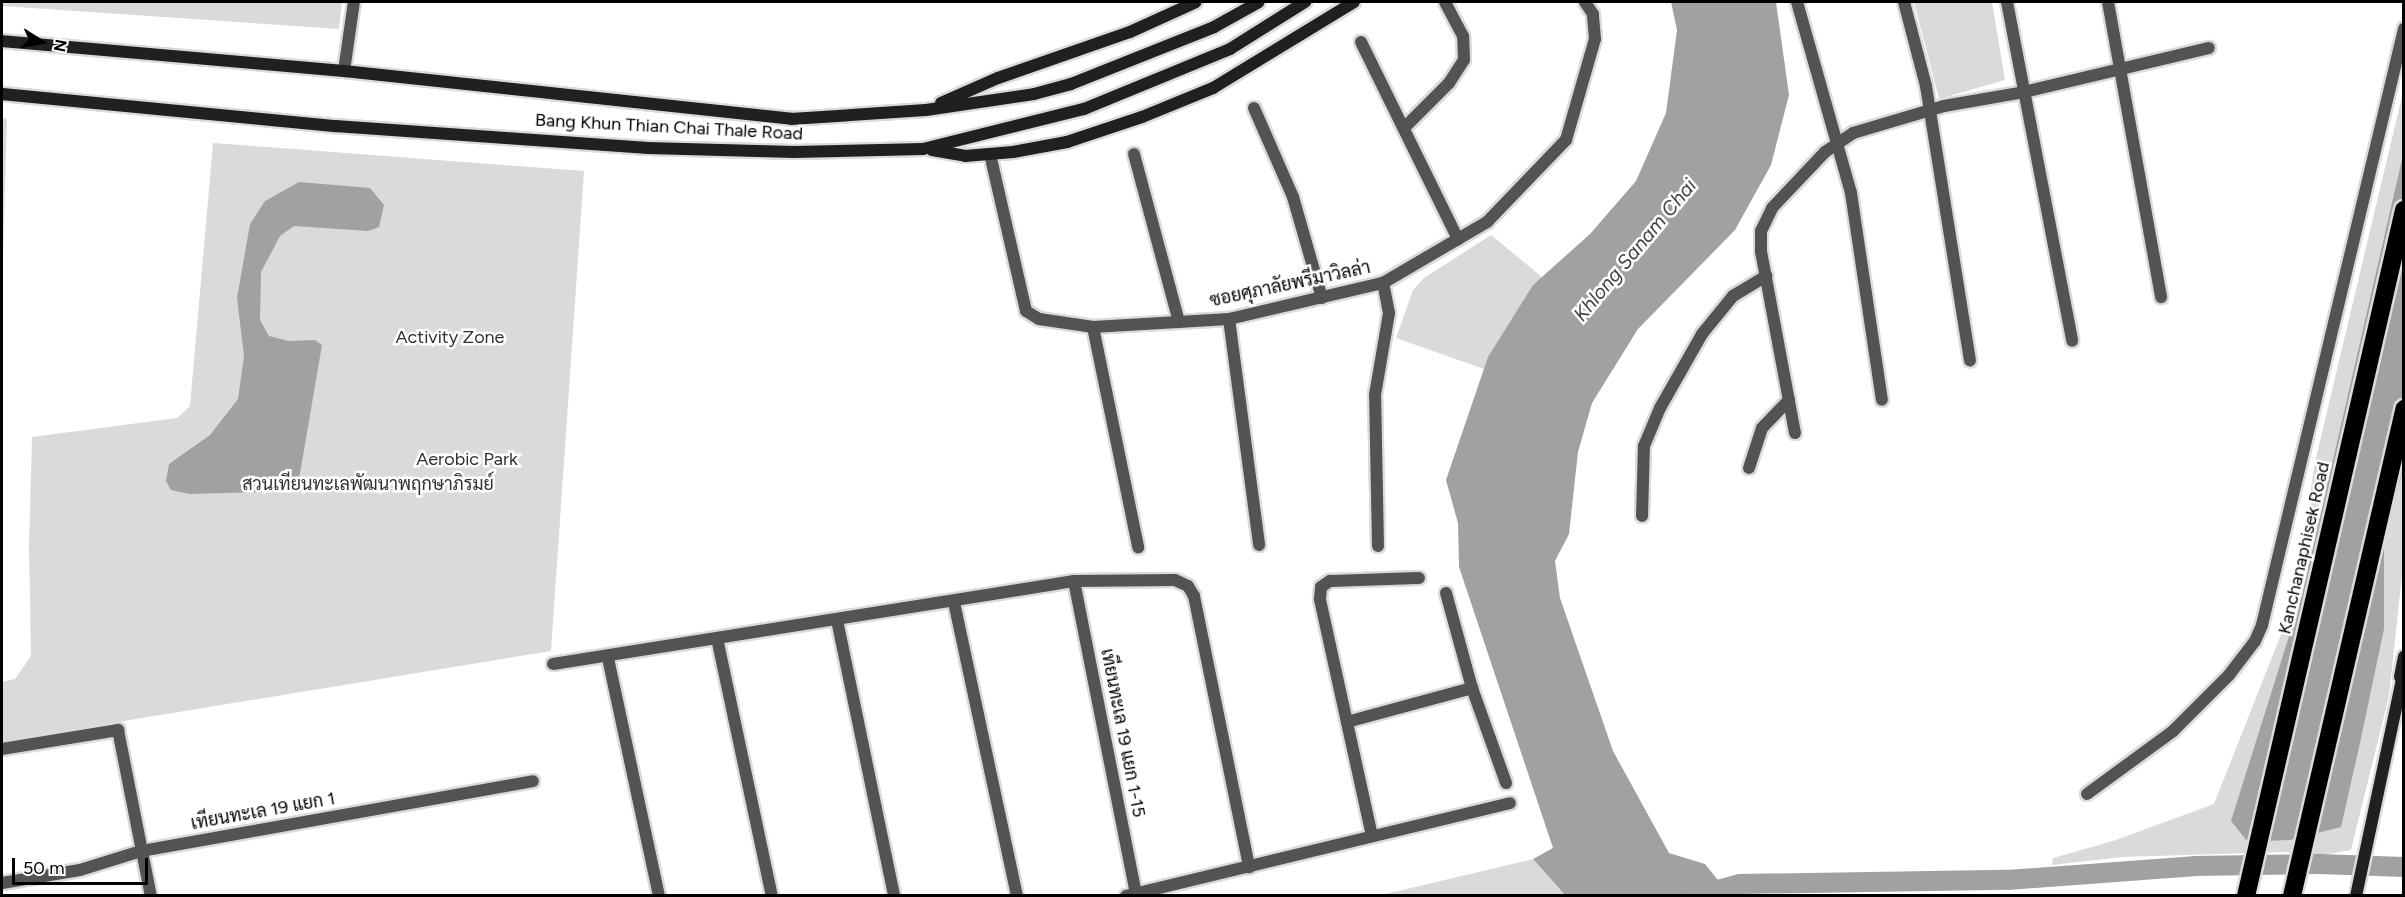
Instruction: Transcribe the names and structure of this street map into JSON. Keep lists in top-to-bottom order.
{
  "streets": {
    "highway": ["Kanchanaphisek Road"],
    "main road": ["Bang Khun Thian Chai Thale Road"],
    "street": ["ซอยศุภาลัยพรีมาวิลล่า", "เทียนทะเล 19 แยก 1-15", "เทียนทะเล 19 แยก 1"]
  },
  "water": ["Khlong Sanam Chai"],
  "parks": ["Activity Zone", "Aerobic Park", "สวนเทียนทะเลพัฒนาพฤกษาภิรมย์"],
  "scale_bar": "50 m",
  "north": "right"
}
